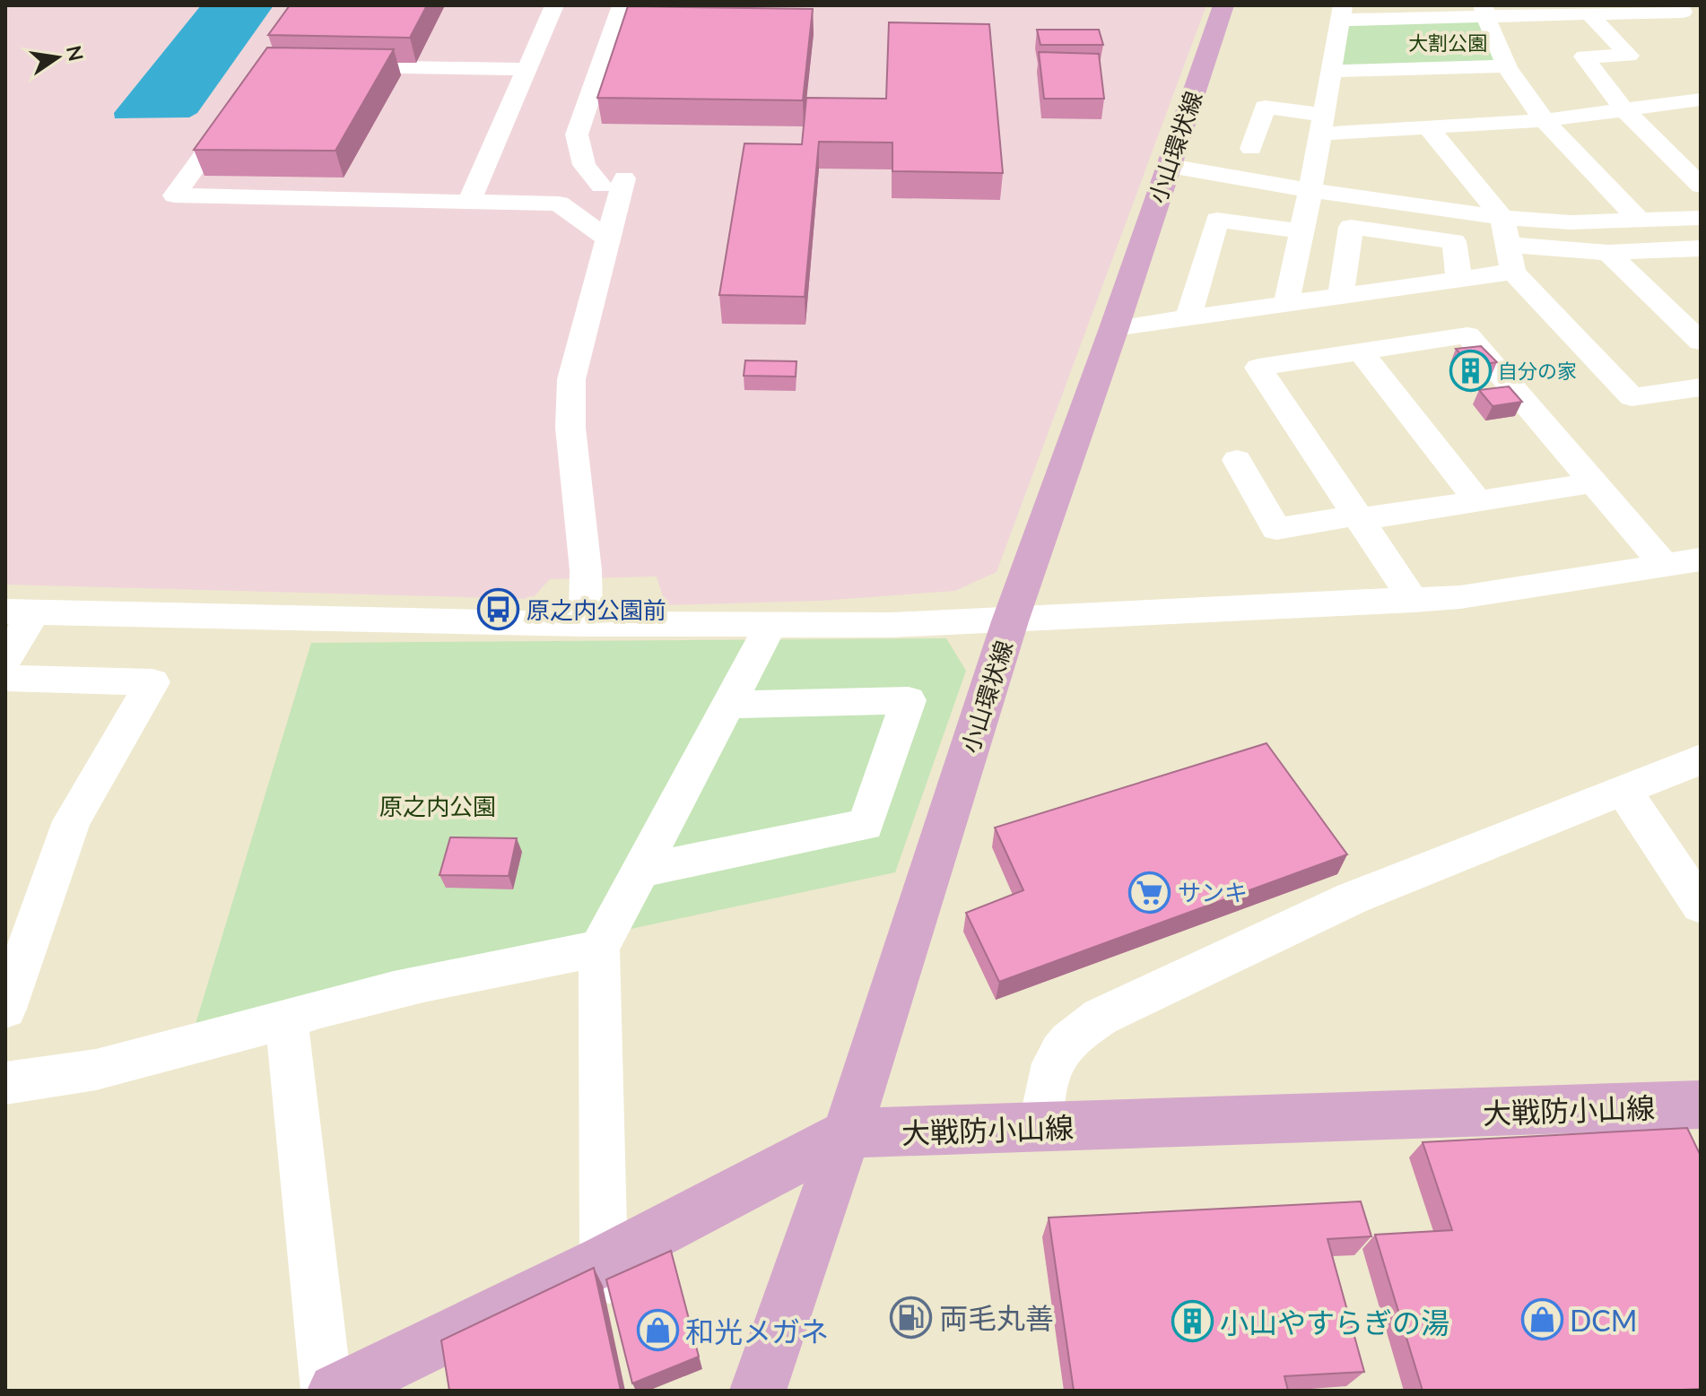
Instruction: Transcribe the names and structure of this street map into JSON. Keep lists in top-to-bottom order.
{
  "streets": {
    "main road": ["小山環状線", "大戦防小山線"]
  },
  "crossings": [
    ["小山環状線", "大戦防小山線"]
  ],
  "parks": ["大割公園", "原之内公園"],
  "places": {
    "building": ["自分の家", "小山やすらぎの湯"],
    "bus stop": ["原之内公園前"],
    "supermarket": ["サンキ"],
    "fuel station": ["両毛丸善"],
    "shop": ["DCM", "和光メガネ"]
  },
  "north": "right"
}
